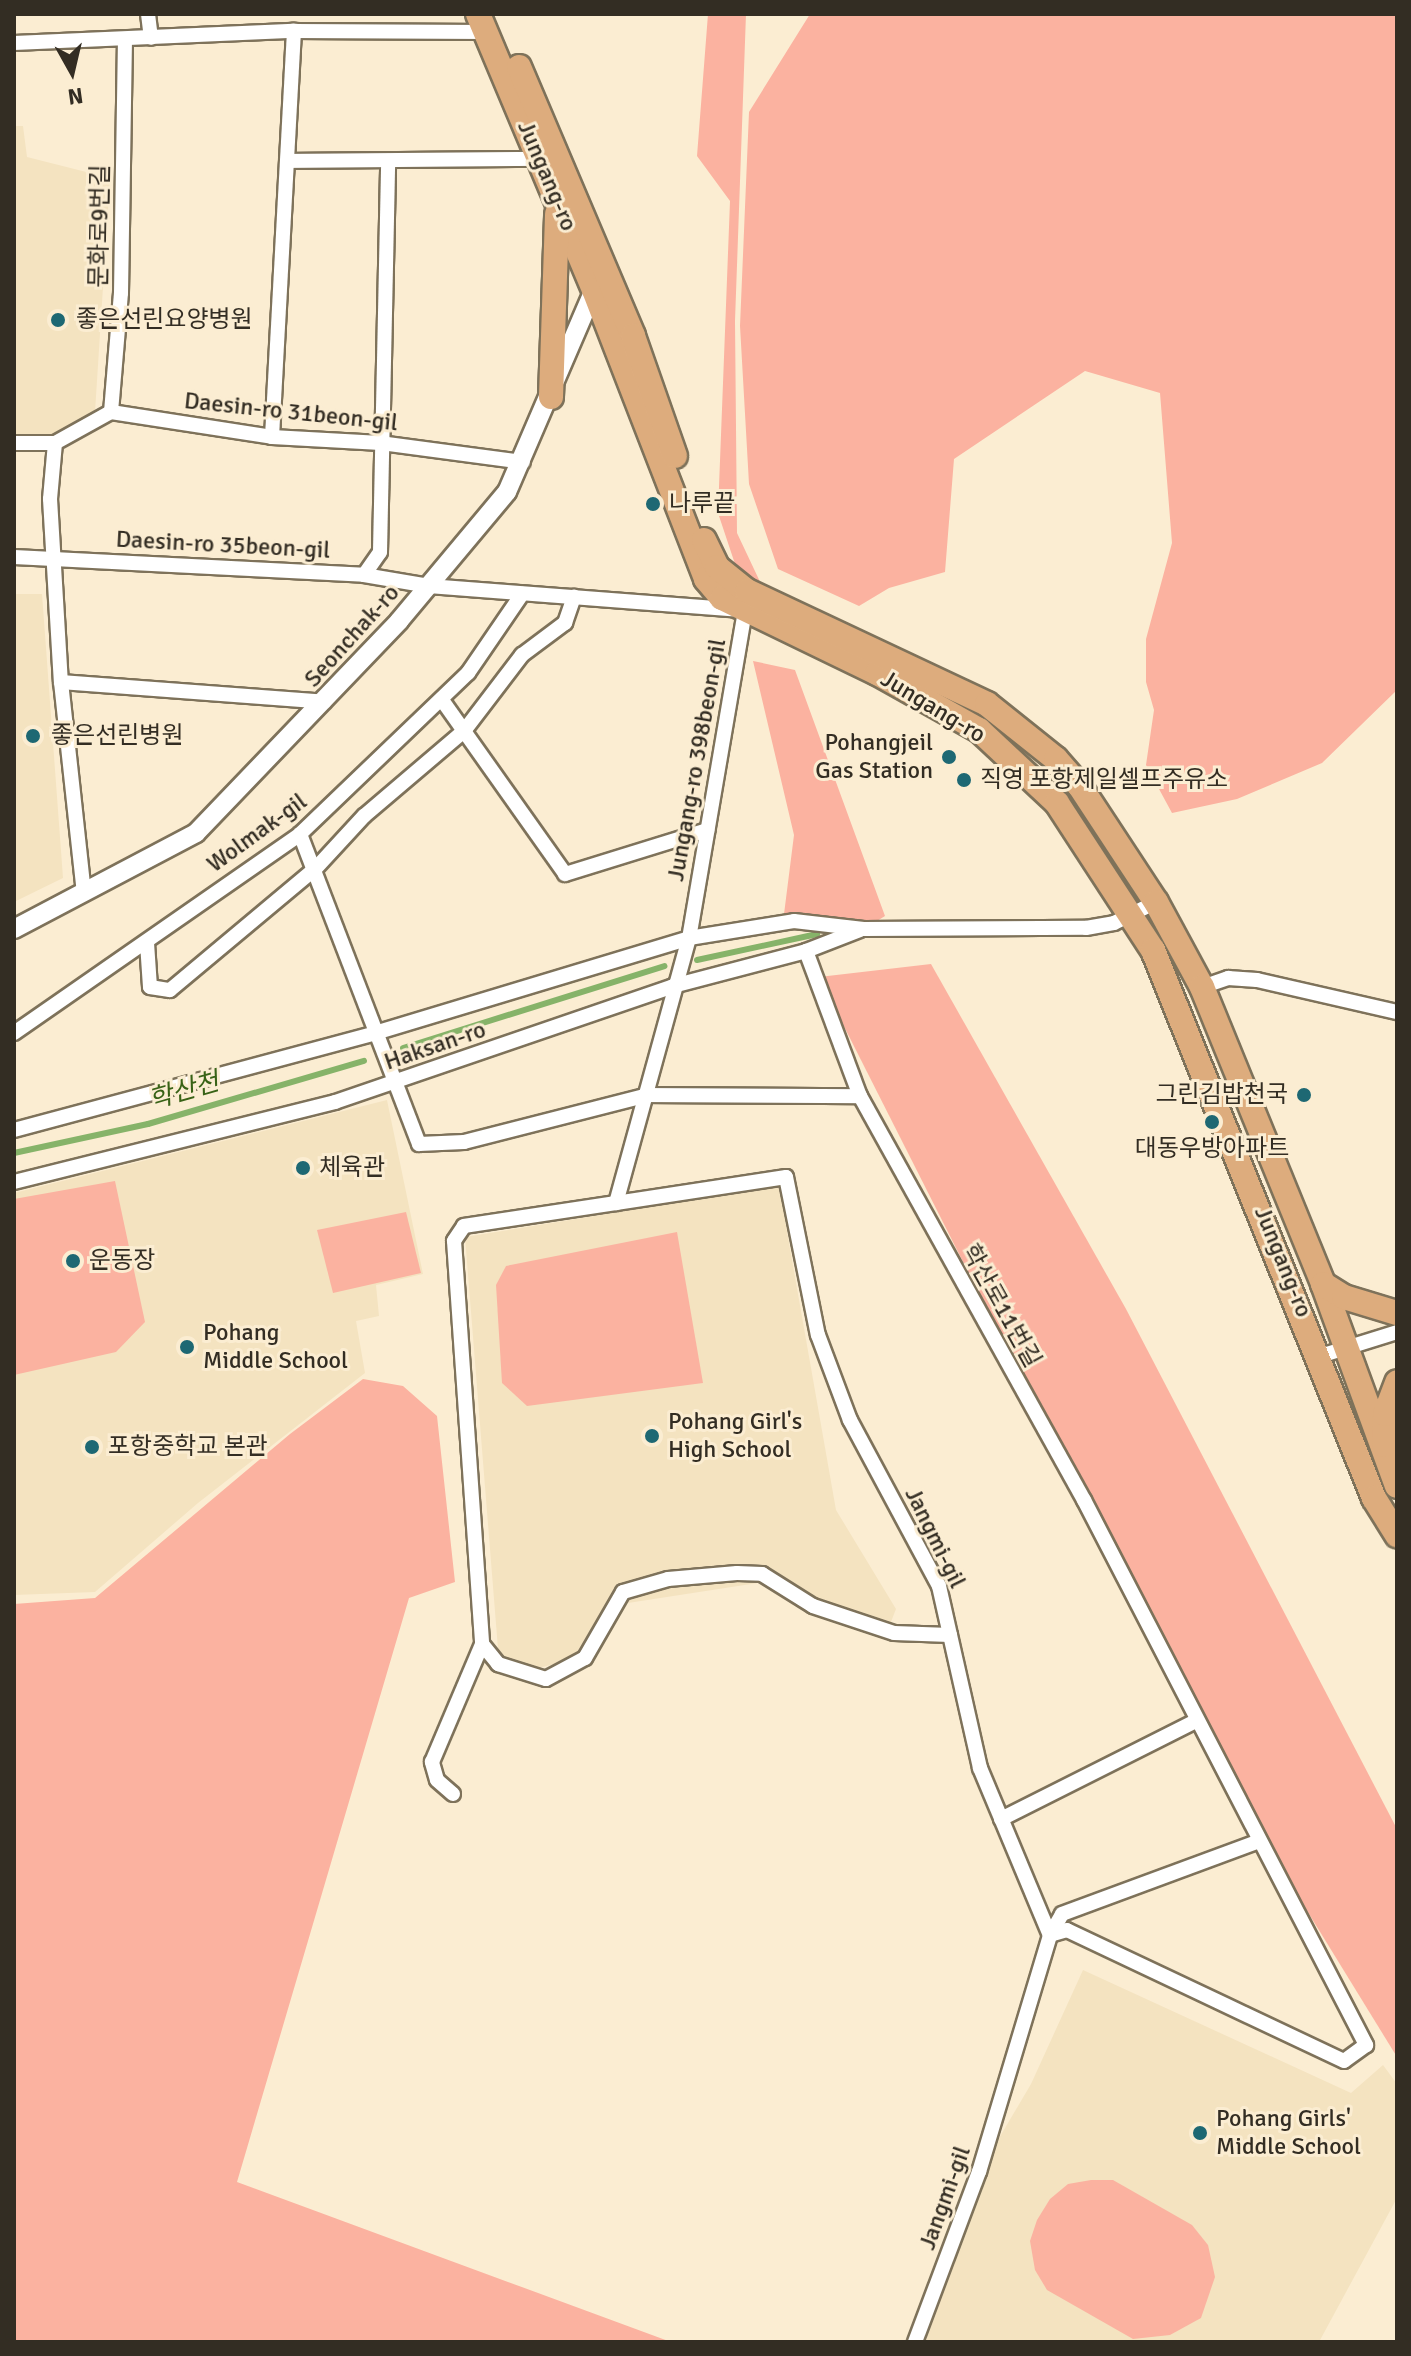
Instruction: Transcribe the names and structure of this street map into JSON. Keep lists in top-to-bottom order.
{
  "streets": {
    "main road": ["Jungang-ro"],
    "street": [
      "문화로9번길",
      "Daesin-ro 31beon-gil",
      "Daesin-ro 35beon-gil",
      "Seonchak-ro",
      "Jungang-ro 398beon-gil",
      "Wolmak-gil",
      "Haksan-ro",
      "학산로11번길",
      "Jangmi-gil"
    ]
  },
  "crossings": [
    ["Jungang-ro", "Daesin-ro 35beon-gil"],
    ["Jungang-ro", "Seonchak-ro"],
    ["Jungang-ro", "Jungang-ro 398beon-gil"],
    ["Jungang-ro", "Haksan-ro"],
    ["문화로9번길", "Daesin-ro 31beon-gil"],
    ["Daesin-ro 31beon-gil", "Seonchak-ro"],
    ["Daesin-ro 35beon-gil", "Seonchak-ro"],
    ["Daesin-ro 35beon-gil", "Jungang-ro 398beon-gil"],
    ["Daesin-ro 35beon-gil", "Wolmak-gil"],
    ["Jungang-ro 398beon-gil", "Haksan-ro"],
    ["Haksan-ro", "학산로11번길"],
    ["학산로11번길", "Jangmi-gil"]
  ],
  "water": ["학산천"],
  "places": [
    "좋은선린요양병원",
    "나루끝",
    "좋은선린병원",
    "Pohangjeil Gas Station",
    "직영 포항제일셀프주유소",
    "그린김밥천국",
    "대동우방아파트",
    "체육관",
    "운동장",
    "Pohang Middle School",
    "Pohang Girl's High School",
    "포항중학교 본관",
    "Pohang Girls' Middle School"
  ],
  "north": "bottom"
}
